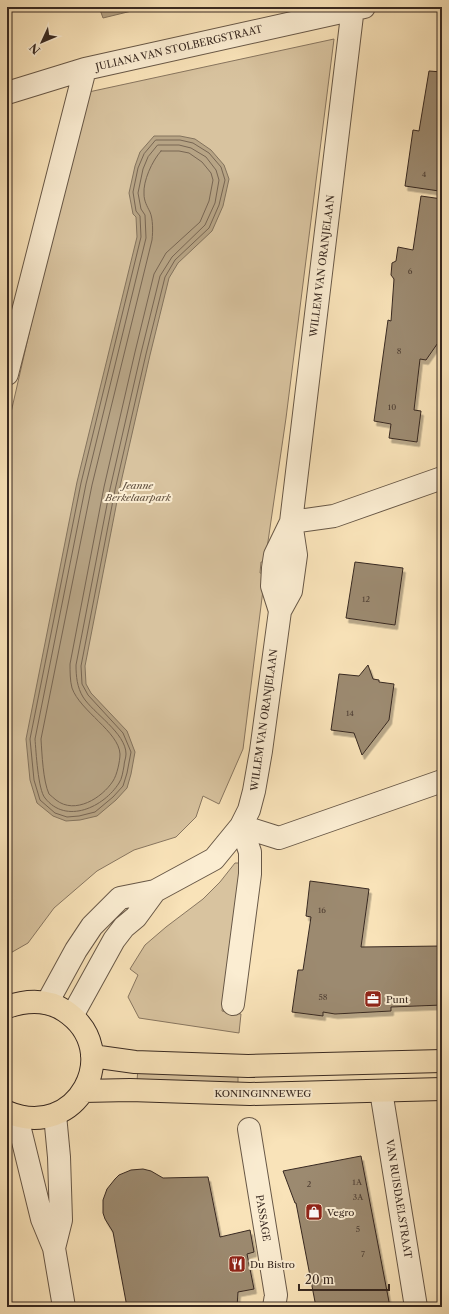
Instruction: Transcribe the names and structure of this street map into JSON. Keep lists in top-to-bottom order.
{
  "streets": {
    "main road": ["KONINGINNEWEG"],
    "street": [
      "JULIANA VAN STOLBERGSTRAAT",
      "WILLEM VAN ORANJELAAN",
      "VAN RUISDAELSTRAAT",
      "PASSAGE"
    ]
  },
  "crossings": [
    ["JULIANA VAN STOLBERGSTRAAT", "WILLEM VAN ORANJELAAN"],
    ["KONINGINNEWEG", "VAN RUISDAELSTRAAT"]
  ],
  "parks": ["Jeanne Berkelaarpark"],
  "places": {
    "office": ["Punt"],
    "shop": ["Vegro"],
    "restaurant": ["Du Bistro"]
  },
  "house_numbers": [
    "4",
    "6",
    "8",
    "10",
    "12",
    "14",
    "16",
    "58",
    "1A",
    "2",
    "3A",
    "5",
    "7"
  ],
  "scale_bar": "20 m",
  "north": "bottom left"
}
